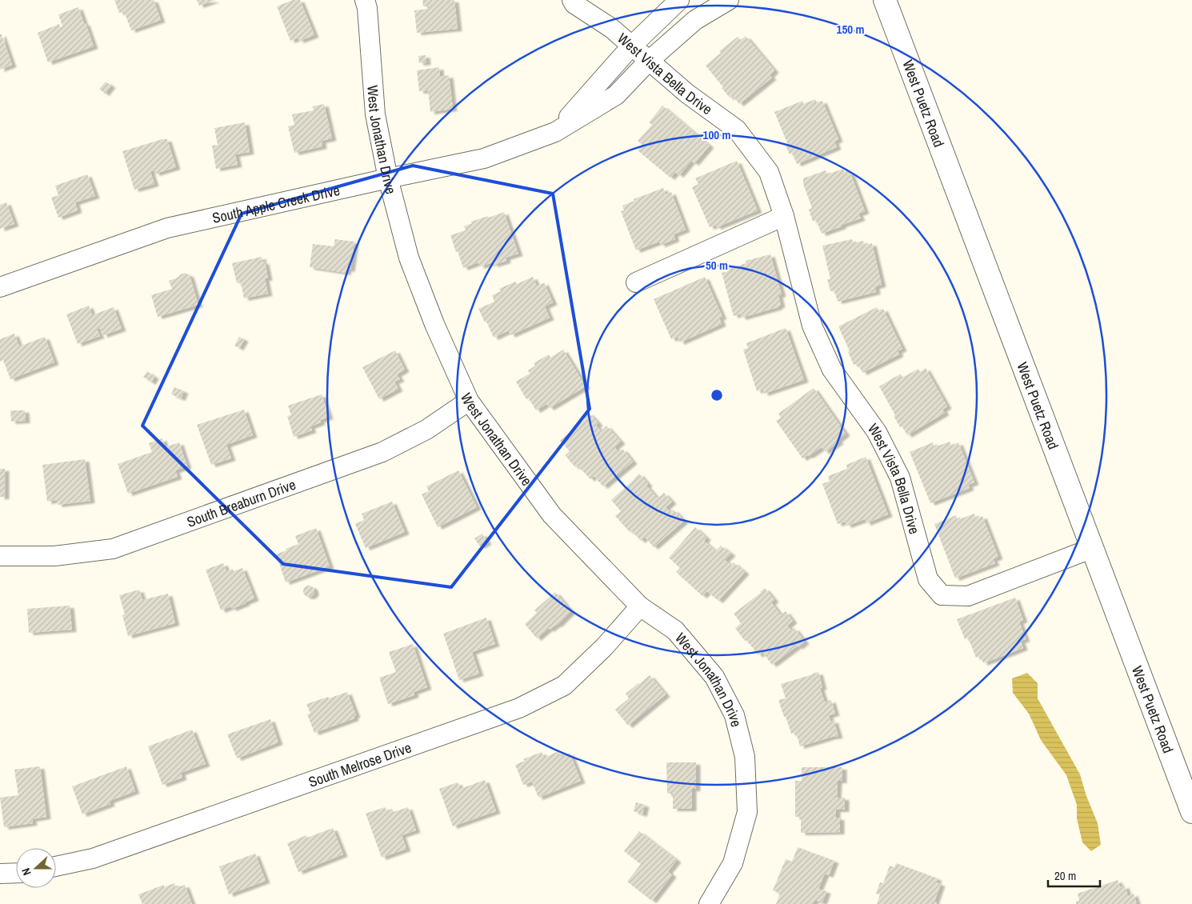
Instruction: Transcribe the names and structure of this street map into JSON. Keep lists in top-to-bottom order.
{
  "streets": {
    "street": [
      "West Vista Bella Drive",
      "West Puetz Road",
      "West Jonathan Drive",
      "South Apple Creek Drive",
      "South Breaburn Drive",
      "South Melrose Drive"
    ]
  },
  "crossings": [
    ["West Vista Bella Drive", "West Puetz Road"],
    ["West Vista Bella Drive", "South Apple Creek Drive"],
    ["West Jonathan Drive", "South Apple Creek Drive"],
    ["West Jonathan Drive", "South Breaburn Drive"],
    ["West Jonathan Drive", "South Melrose Drive"]
  ],
  "scale_bar": "20 m",
  "north": "left",
  "rings": ["150 m", "100 m", "50 m"]
}
